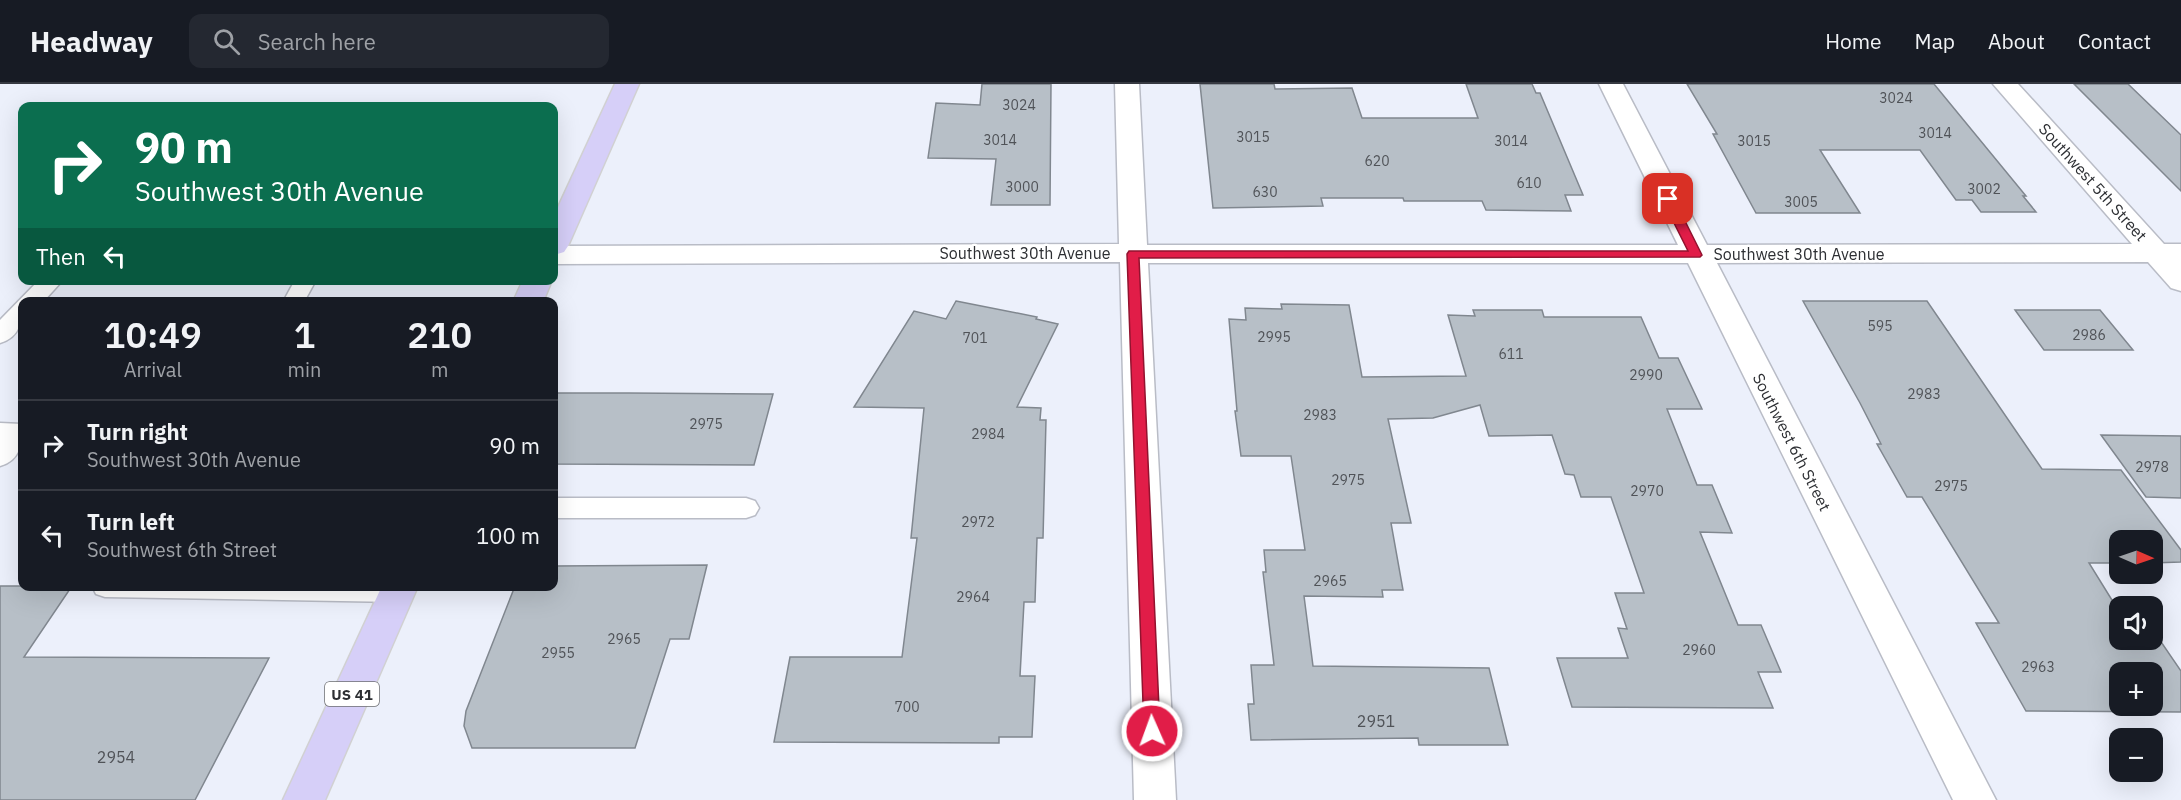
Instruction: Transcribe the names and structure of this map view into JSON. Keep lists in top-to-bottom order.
{
  "streets": {
    "main road": ["US 41"],
    "street": ["Southwest 5th Street", "Southwest 30th Avenue", "Southwest 6th Street"]
  },
  "crossings": [
    ["Southwest 5th Street", "Southwest 30th Avenue"],
    ["Southwest 30th Avenue", "Southwest 6th Street"]
  ],
  "house_numbers": [
    "3024",
    "3024",
    "3014",
    "3015",
    "3014",
    "3014",
    "3015",
    "620",
    "610",
    "3000",
    "3002",
    "630",
    "3005",
    "595",
    "2986",
    "2995",
    "701",
    "611",
    "2990",
    "2983",
    "2983",
    "2975",
    "2984",
    "2978",
    "2975",
    "2975",
    "2970",
    "2972",
    "2965",
    "2964",
    "2965",
    "2960",
    "2955",
    "2963",
    "700",
    "2951",
    "2954"
  ],
  "north": "right",
  "page": {
    "header": "Headway",
    "search": "Search here",
    "nav": [
      "Home",
      "Map",
      "About",
      "Contact"
    ],
    "turn": ["90 m", "Southwest 30th Avenue"],
    "then": "Then",
    "eta": [
      "10:49",
      "Arrival",
      "1",
      "min",
      "210",
      "m"
    ],
    "list": [
      {
        "name": "Turn right",
        "note": "Southwest 30th Avenue",
        "value": "90 m"
      },
      {
        "name": "Turn left",
        "note": "Southwest 6th Street",
        "value": "100 m"
      }
    ],
    "map_buttons": ["+", "−"]
  }
}
